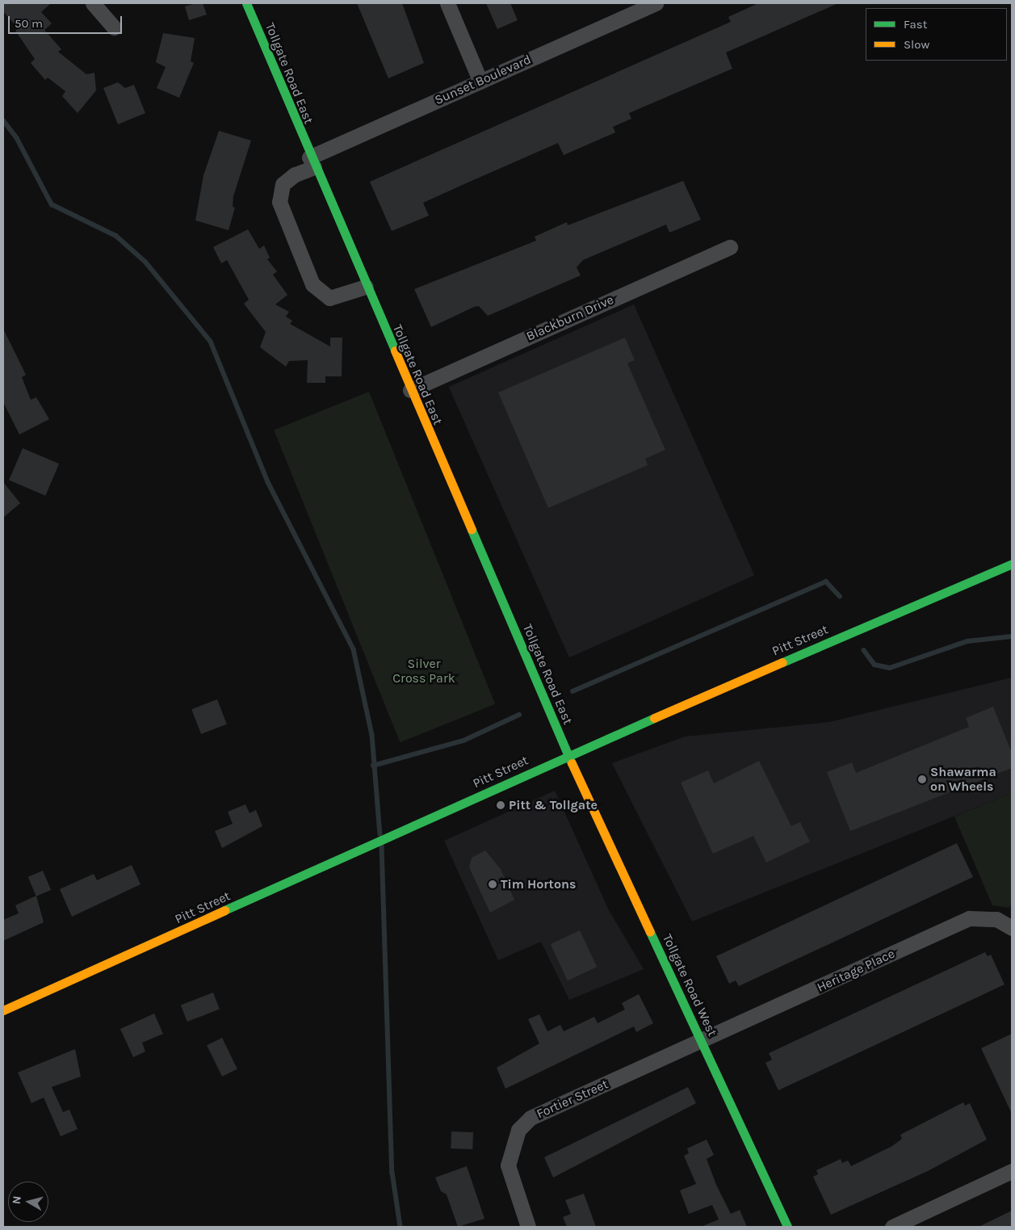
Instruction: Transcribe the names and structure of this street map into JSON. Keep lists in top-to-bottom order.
{
  "streets": {
    "street": [
      "Tollgate Road East",
      "Sunset Boulevard",
      "Blackburn Drive",
      "Pitt Street",
      "Heritage Place",
      "Tollgate Road West",
      "Fortier Street"
    ]
  },
  "crossings": [
    ["Tollgate Road East", "Sunset Boulevard"],
    ["Tollgate Road East", "Blackburn Drive"],
    ["Tollgate Road East", "Pitt Street"],
    ["Tollgate Road East", "Tollgate Road West"],
    ["Pitt Street", "Tollgate Road West"],
    ["Heritage Place", "Tollgate Road West"],
    ["Heritage Place", "Fortier Street"],
    ["Tollgate Road West", "Fortier Street"]
  ],
  "parks": ["Silver Cross Park"],
  "places": ["Shawarma on Wheels", "Pitt & Tollgate", "Tim Hortons"],
  "legend": ["Fast", "Slow"],
  "scale_bar": "50 m",
  "north": "left"
}
